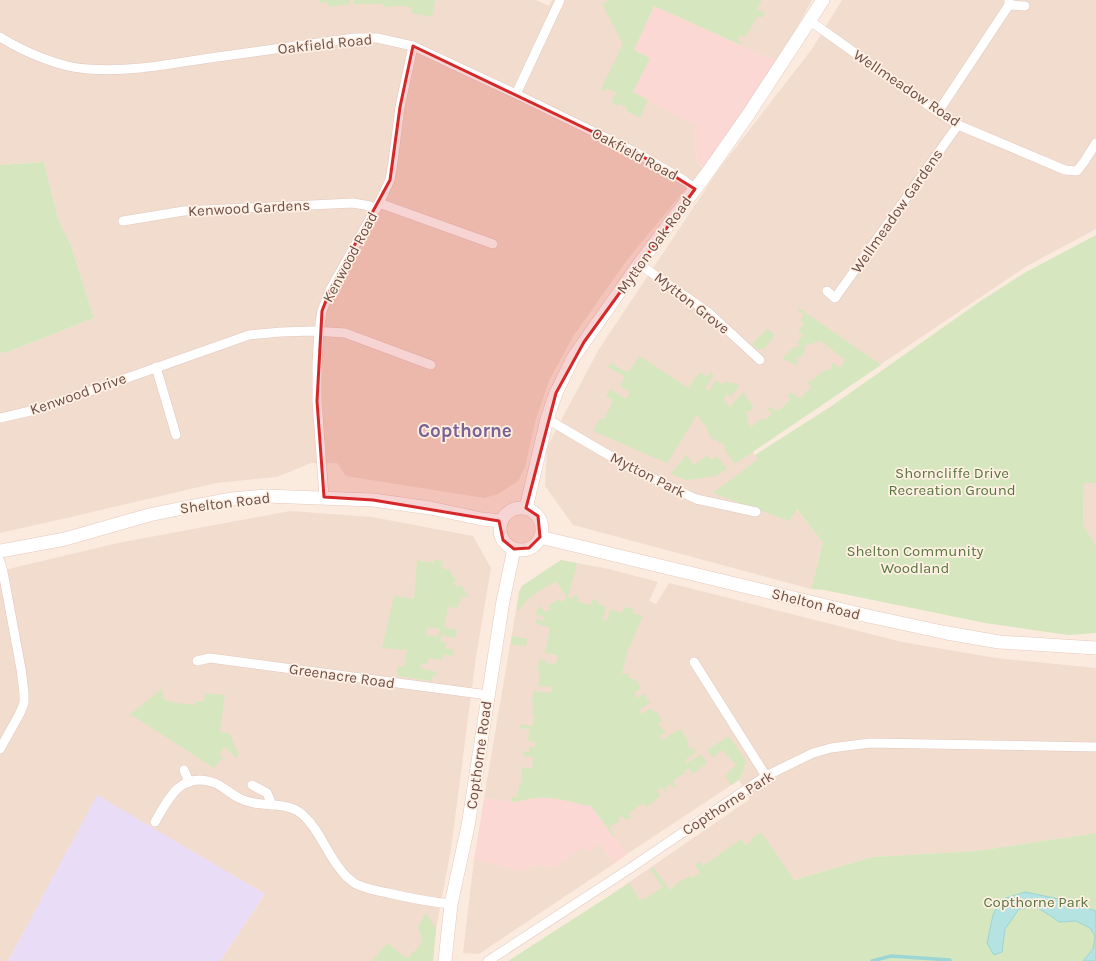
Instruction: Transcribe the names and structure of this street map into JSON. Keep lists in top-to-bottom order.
{
  "streets": {
    "main road": ["Mytton Oak Road", "Shelton Road", "Copthorne Road"],
    "street": [
      "Oakfield Road",
      "Wellmeadow Road",
      "Kenwood Gardens",
      "Wellmeadow Gardens",
      "Kenwood Road",
      "Mytton Grove",
      "Kenwood Drive",
      "Mytton Park",
      "Greenacre Road",
      "Copthorne Park"
    ]
  },
  "crossings": [
    ["Oakfield Road", "Mytton Oak Road"],
    ["Oakfield Road", "Kenwood Road"],
    ["Wellmeadow Road", "Wellmeadow Gardens"],
    ["Wellmeadow Road", "Mytton Oak Road"],
    ["Kenwood Gardens", "Kenwood Road"],
    ["Mytton Oak Road", "Mytton Grove"],
    ["Mytton Oak Road", "Mytton Park"],
    ["Mytton Oak Road", "Shelton Road"],
    ["Mytton Oak Road", "Copthorne Road"],
    ["Kenwood Road", "Kenwood Drive"],
    ["Kenwood Road", "Shelton Road"],
    ["Shelton Road", "Copthorne Road"],
    ["Greenacre Road", "Copthorne Road"]
  ],
  "districts": ["Copthorne"],
  "parks": ["Shorncliffe Drive Recreation Ground", "Shelton Community Woodland", "Copthorne Park"]
}
